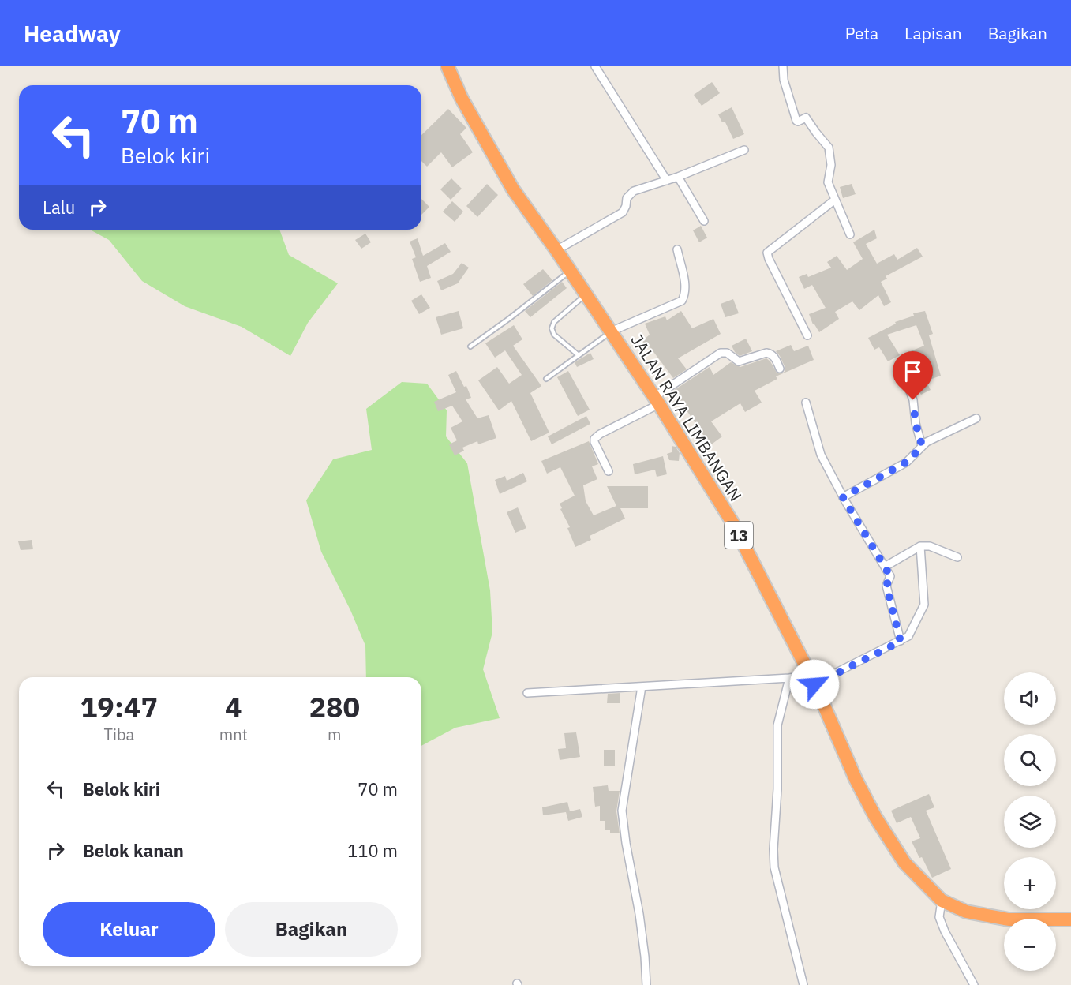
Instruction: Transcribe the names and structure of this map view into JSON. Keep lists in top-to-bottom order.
{
  "streets": {
    "highway": ["JALAN RAYA LIMBANGAN", "13"]
  },
  "page": {
    "header": "Headway",
    "nav": ["Peta", "Lapisan", "Bagikan"],
    "turn": ["70 m", "Belok kiri"],
    "then": "Lalu",
    "map_buttons": ["+", "−"],
    "eta": [
      "19:47",
      "Tiba",
      "4",
      "mnt",
      "280",
      "m"
    ],
    "list": [
      {
        "name": "Belok kiri",
        "value": "70 m"
      },
      {
        "name": "Belok kanan",
        "value": "110 m"
      }
    ],
    "buttons": ["Keluar", "Bagikan"]
  }
}
